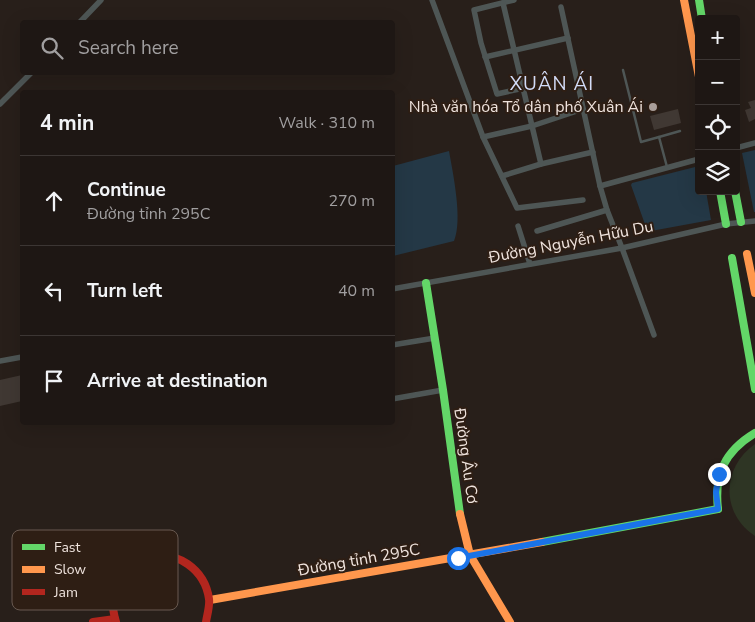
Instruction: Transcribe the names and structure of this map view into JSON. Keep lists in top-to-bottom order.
{
  "streets": {
    "main road": ["Đường Âu Cơ", "Đường tỉnh 295C"],
    "street": ["Đường Nguyễn Hữu Du"]
  },
  "crossings": [
    ["Đường Nguyễn Hữu Du", "Đường Âu Cơ"],
    ["Đường Âu Cơ", "Đường tỉnh 295C"]
  ],
  "districts": ["XUÂN ÁI"],
  "places": ["Nhà văn hóa Tổ dân phố Xuân Ái"],
  "legend": ["Fast", "Slow", "Jam"],
  "page": {
    "map_buttons": ["+", "−"],
    "search": "Search here",
    "heading": ["4 min", "Walk · 310 m"],
    "list": [
      ["Continue", "Đường tỉnh 295C", "270 m"],
      ["Turn left", "40 m"],
      "Arrive at destination"
    ]
  }
}
